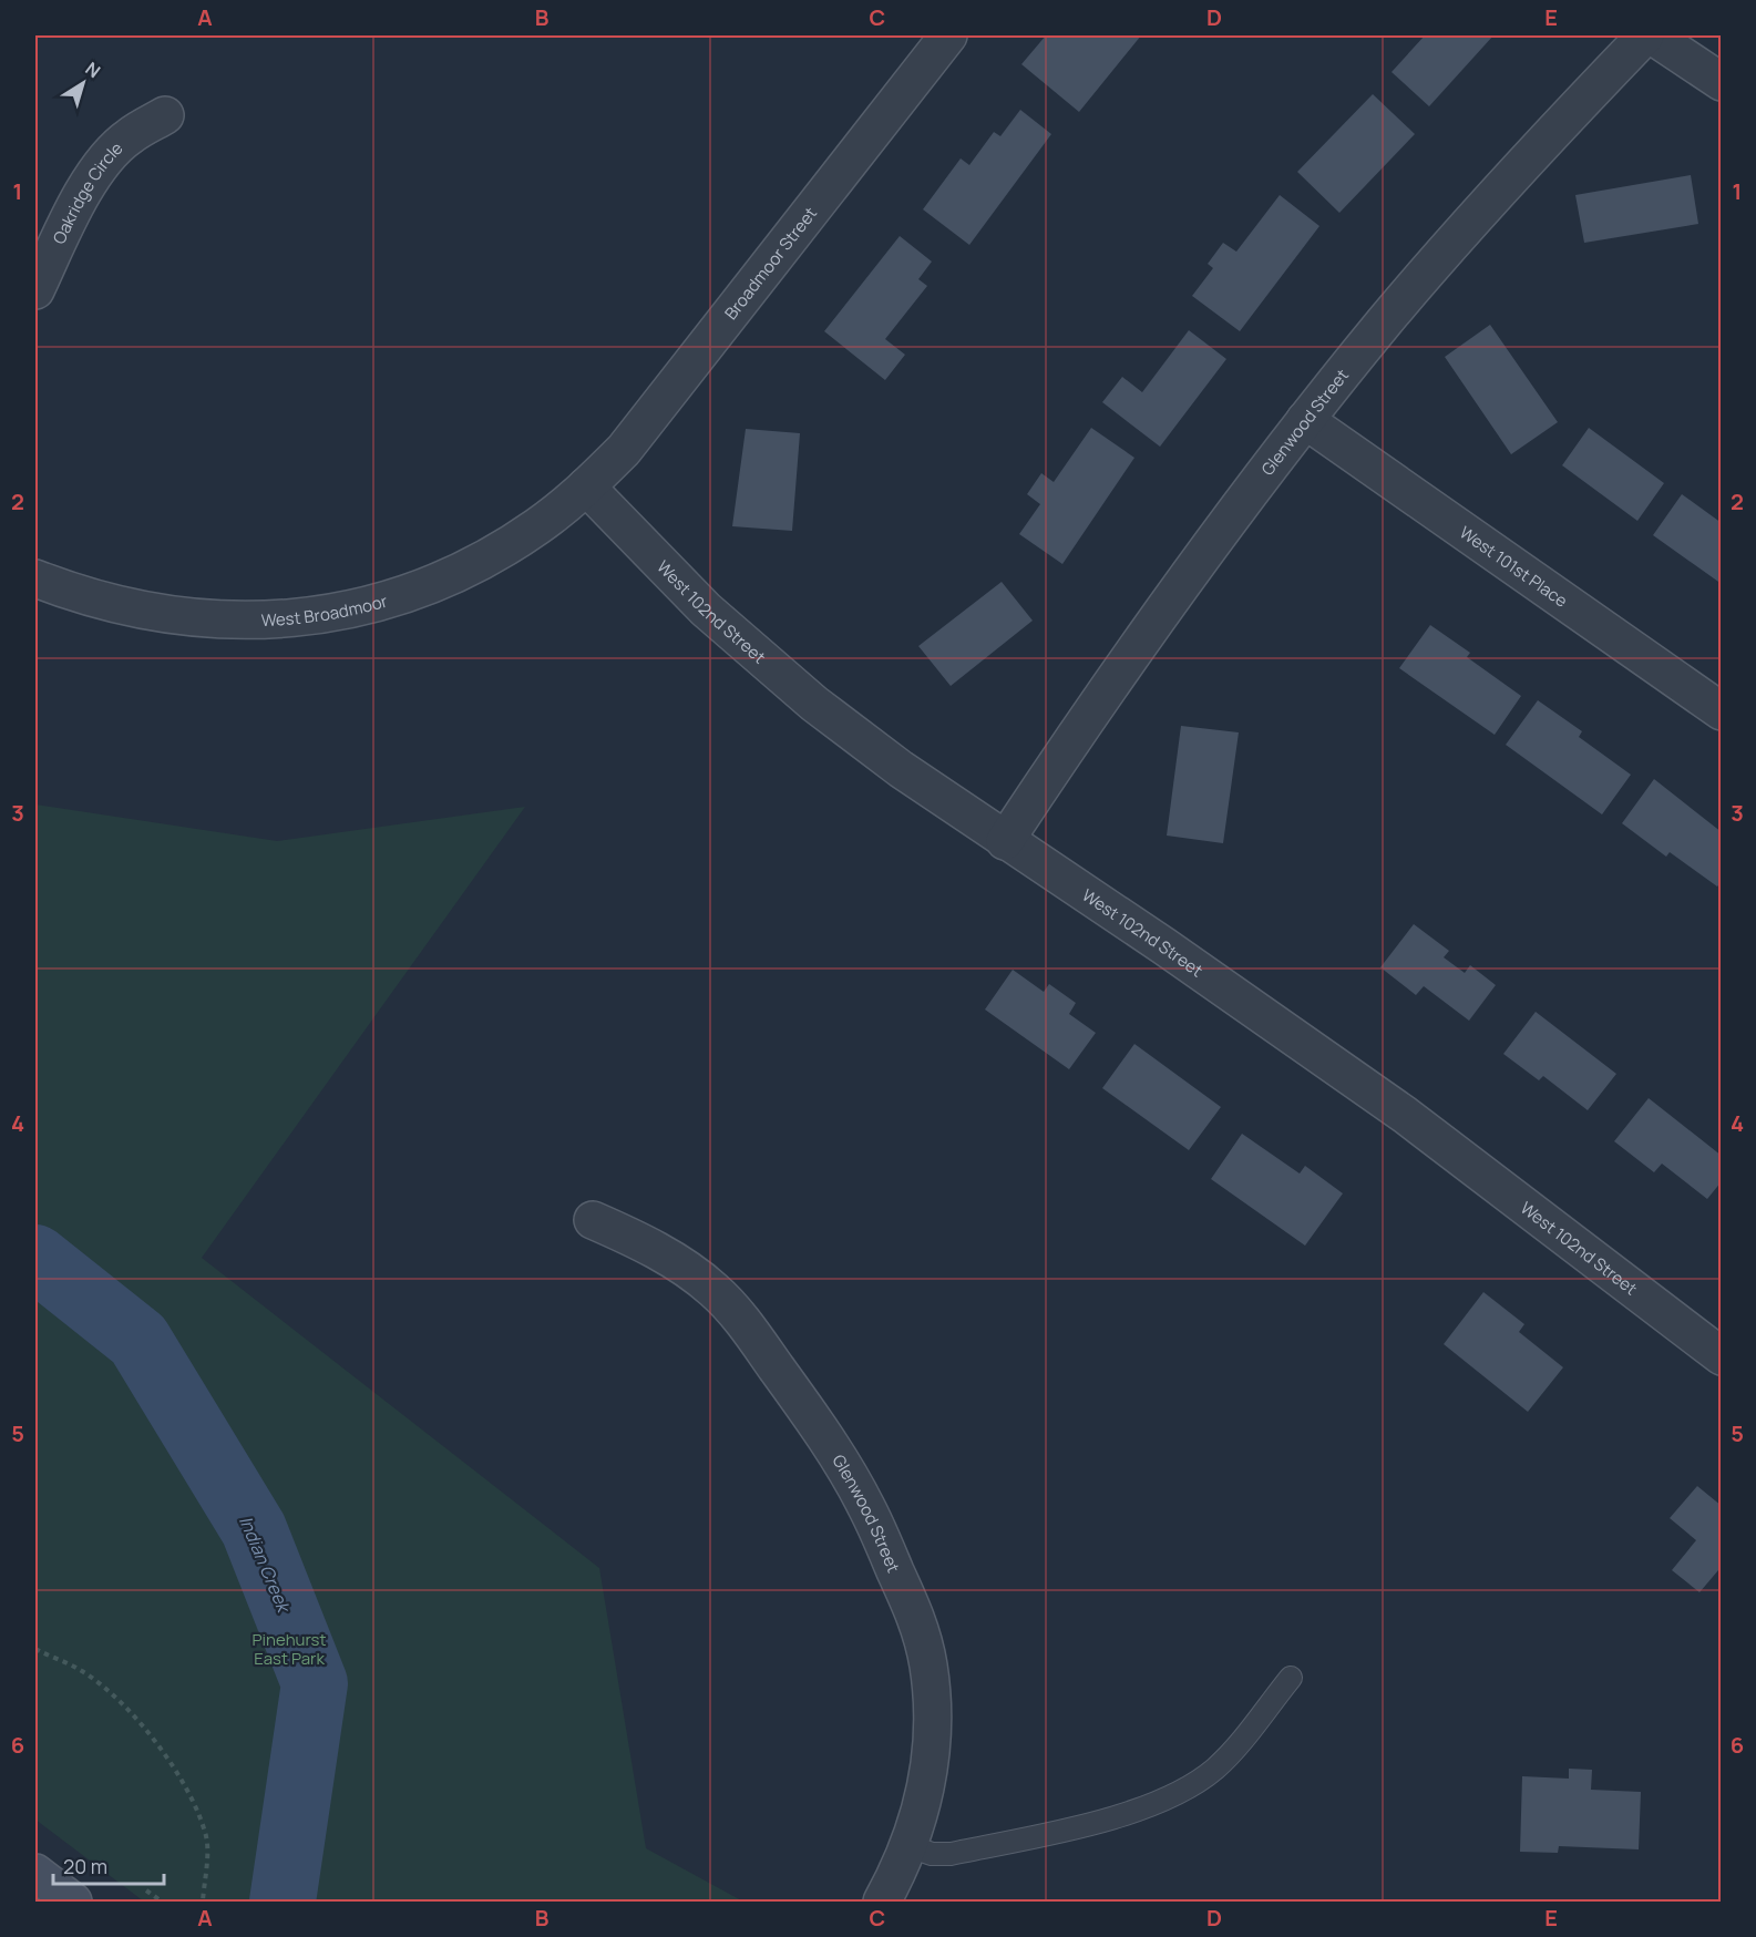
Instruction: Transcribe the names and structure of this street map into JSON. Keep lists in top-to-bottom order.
{
  "streets": {
    "street": [
      "Oakridge Circle",
      "Broadmoor Street",
      "Glenwood Street",
      "West 101st Place",
      "West Broadmoor",
      "West 102nd Street"
    ]
  },
  "crossings": [
    ["Broadmoor Street", "West Broadmoor"],
    ["Broadmoor Street", "West 102nd Street"],
    ["Glenwood Street", "West 101st Place"],
    ["Glenwood Street", "West 102nd Street"],
    ["West Broadmoor", "West 102nd Street"]
  ],
  "water": ["Indian Creek"],
  "parks": ["Pinehurst East Park"],
  "scale_bar": "20 m",
  "north": "top right",
  "grid": {
    "columns": [
      "A",
      "B",
      "C",
      "D",
      "E"
    ],
    "rows": [
      "1",
      "2",
      "3",
      "4",
      "5",
      "6"
    ]
  }
}
